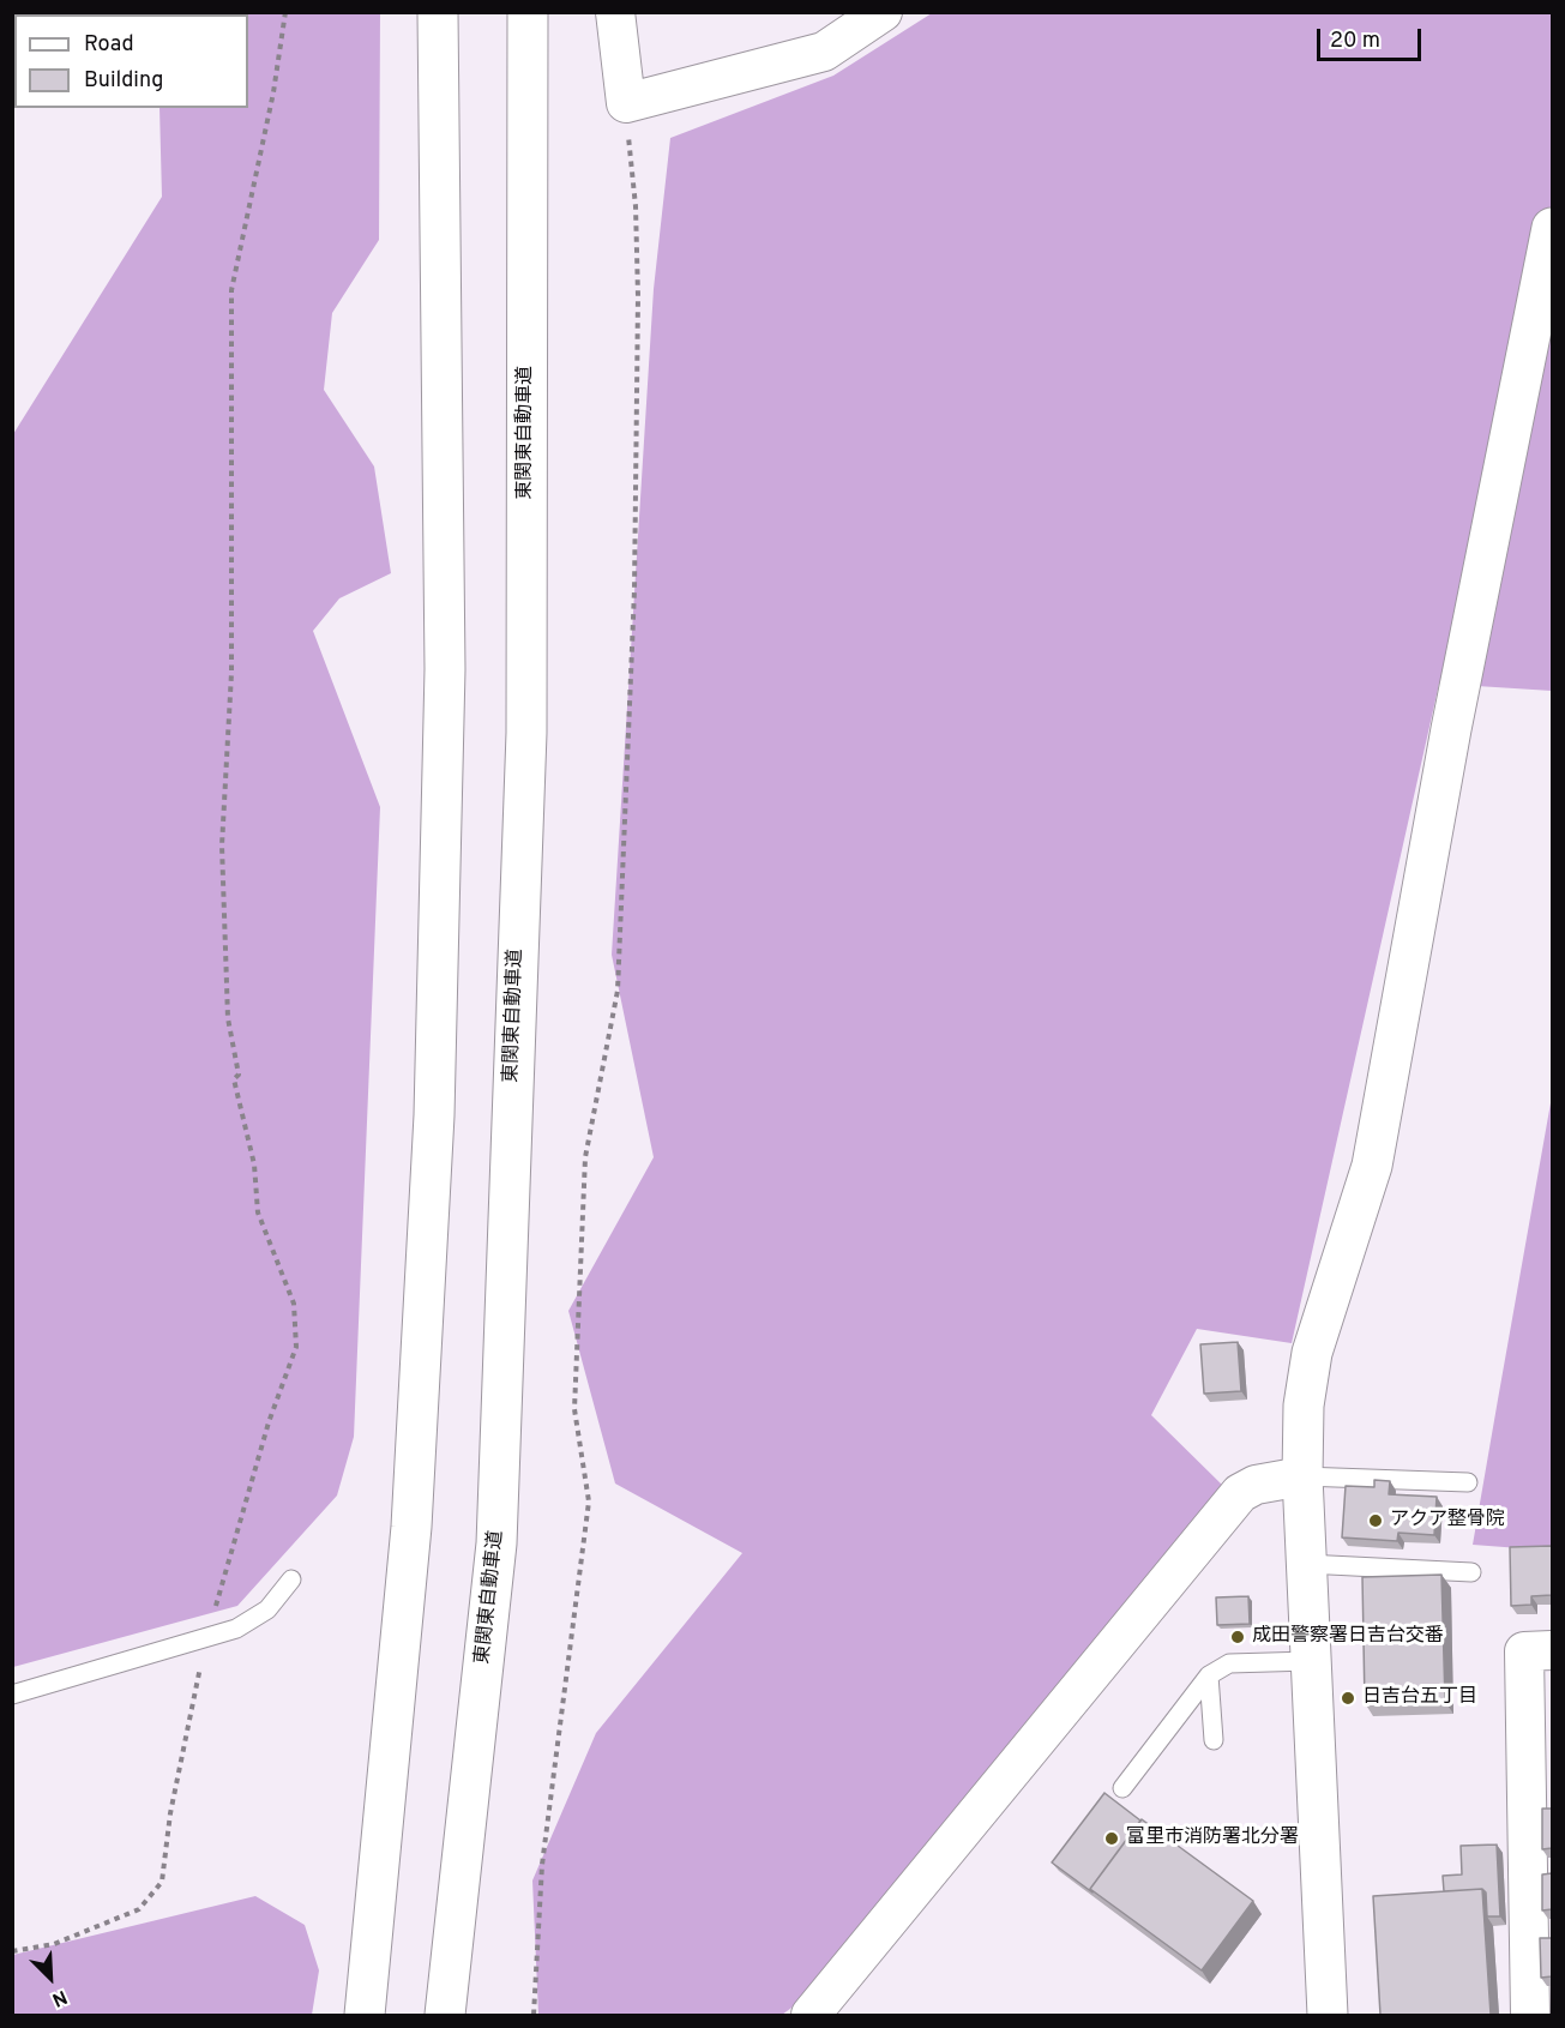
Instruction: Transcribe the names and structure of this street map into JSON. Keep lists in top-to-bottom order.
{
  "streets": {
    "main road": ["東関東自動車道"]
  },
  "places": [
    "アクア整骨院",
    "成田警察署日吉台交番",
    "日吉台五丁目",
    "富里市消防署北分署"
  ],
  "legend": ["Road", "Building"],
  "scale_bar": "20 m",
  "north": "bottom right"
}
